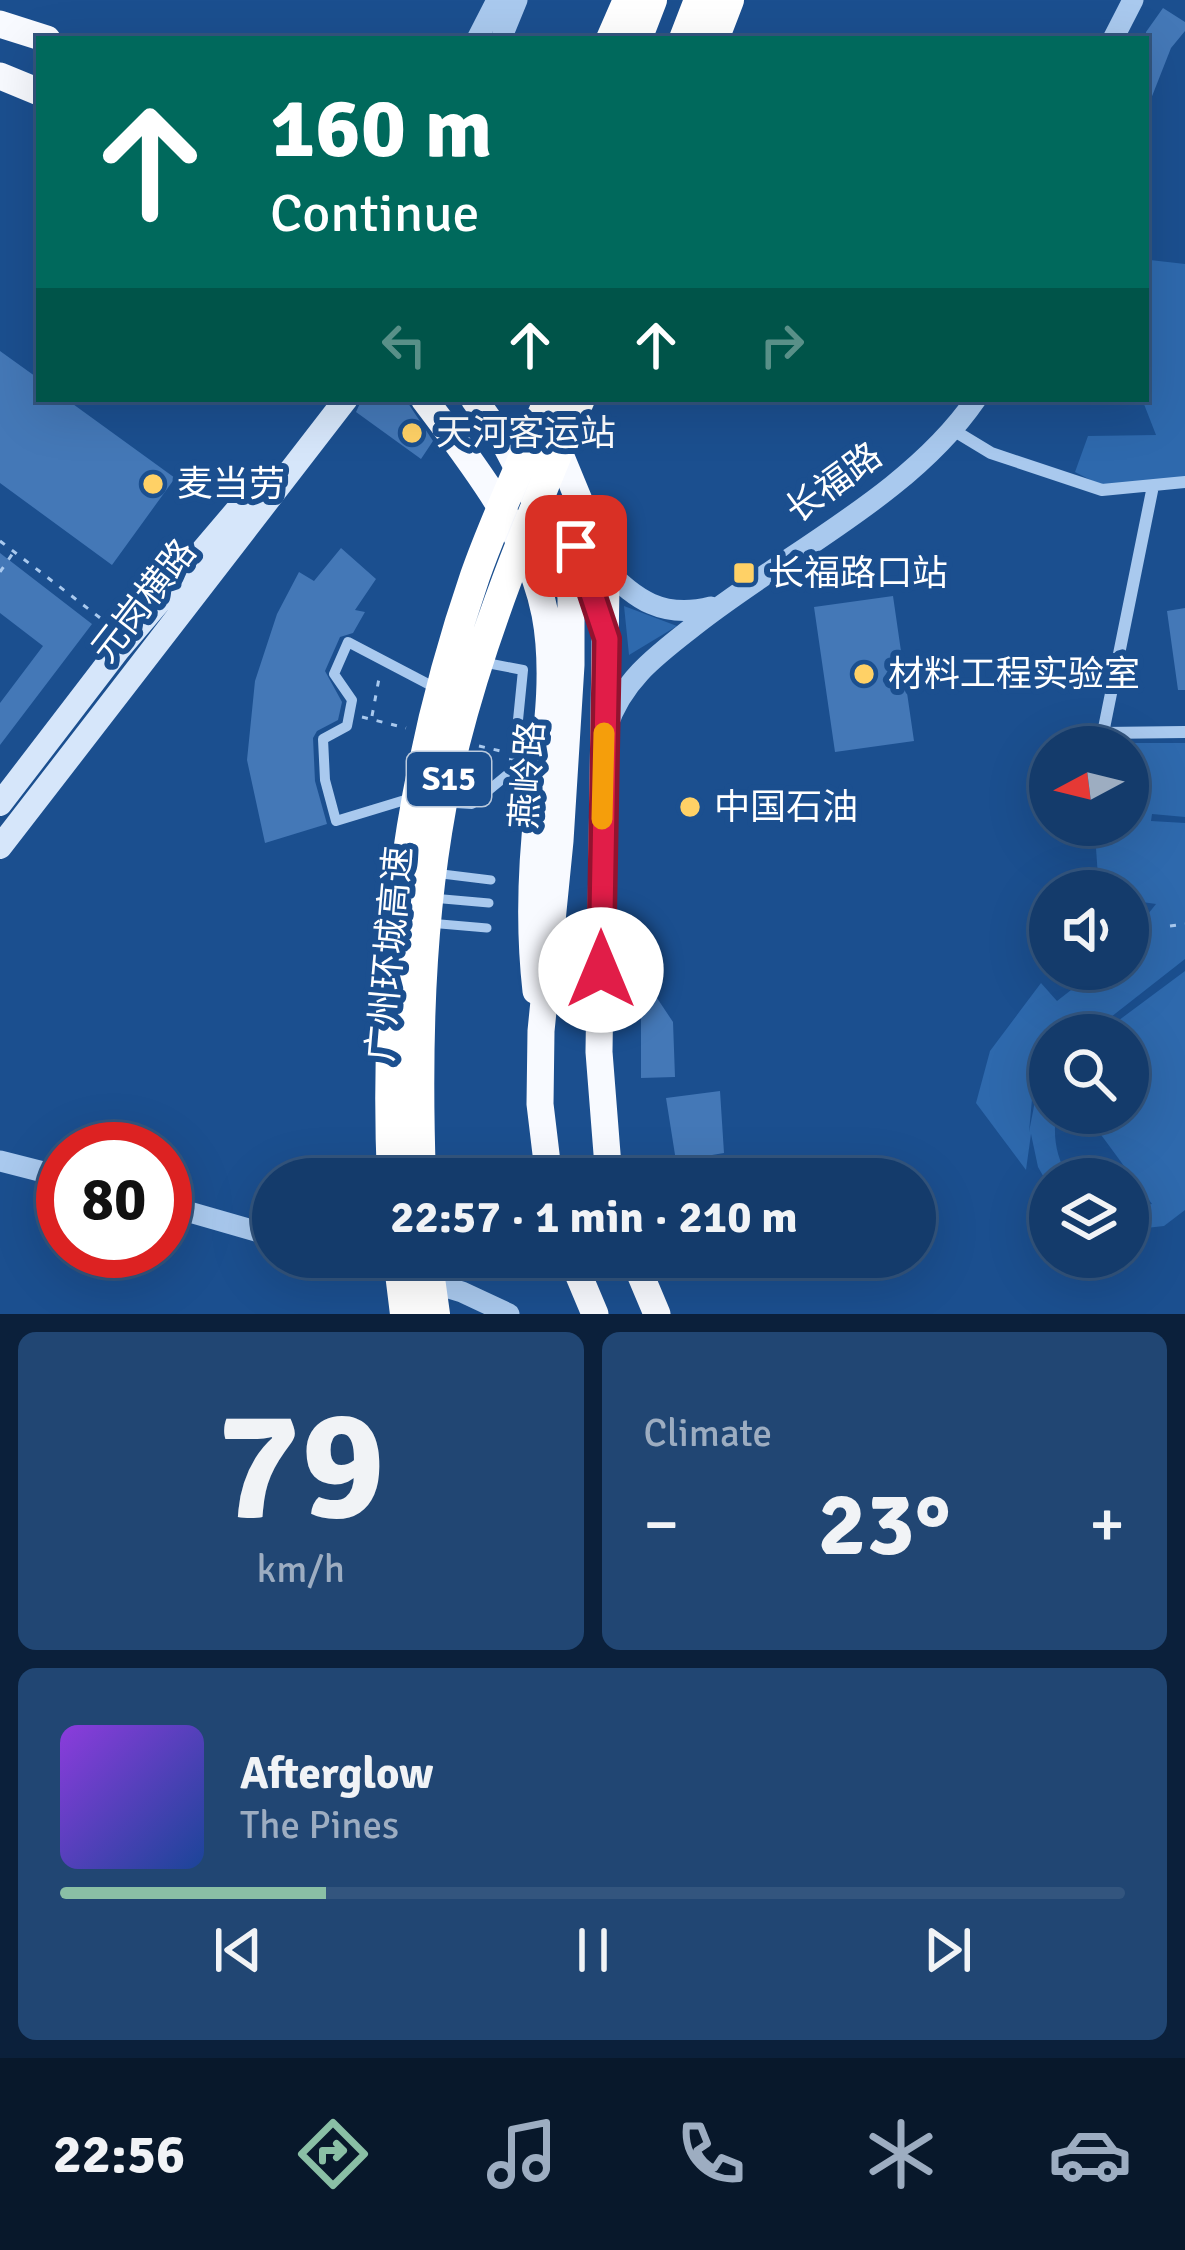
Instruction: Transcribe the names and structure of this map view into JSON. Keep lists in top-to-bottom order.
{
  "streets": {
    "highway": ["燕岭路", "S15", "广州环城高速"],
    "main road": ["元岗横路"],
    "street": ["长福路"]
  },
  "crossings": [
    ["长福路", "燕岭路"]
  ],
  "places": {
    "other": [
      "天河客运站",
      "麦当劳",
      "材料工程实验室",
      "中国石油"
    ],
    "transit": ["长福路口站"]
  },
  "north": "left",
  "page": {
    "turn": ["160 m", "Continue"],
    "limit": "80",
    "trip": "22:57 · 1 min · 210 m",
    "tile": [
      ["79", "km/h"],
      "Climate"
    ],
    "heat": ["−", "23°", "+"],
    "song": ["Afterglow", "The Pines"],
    "tabs": "22:56"
  }
}
